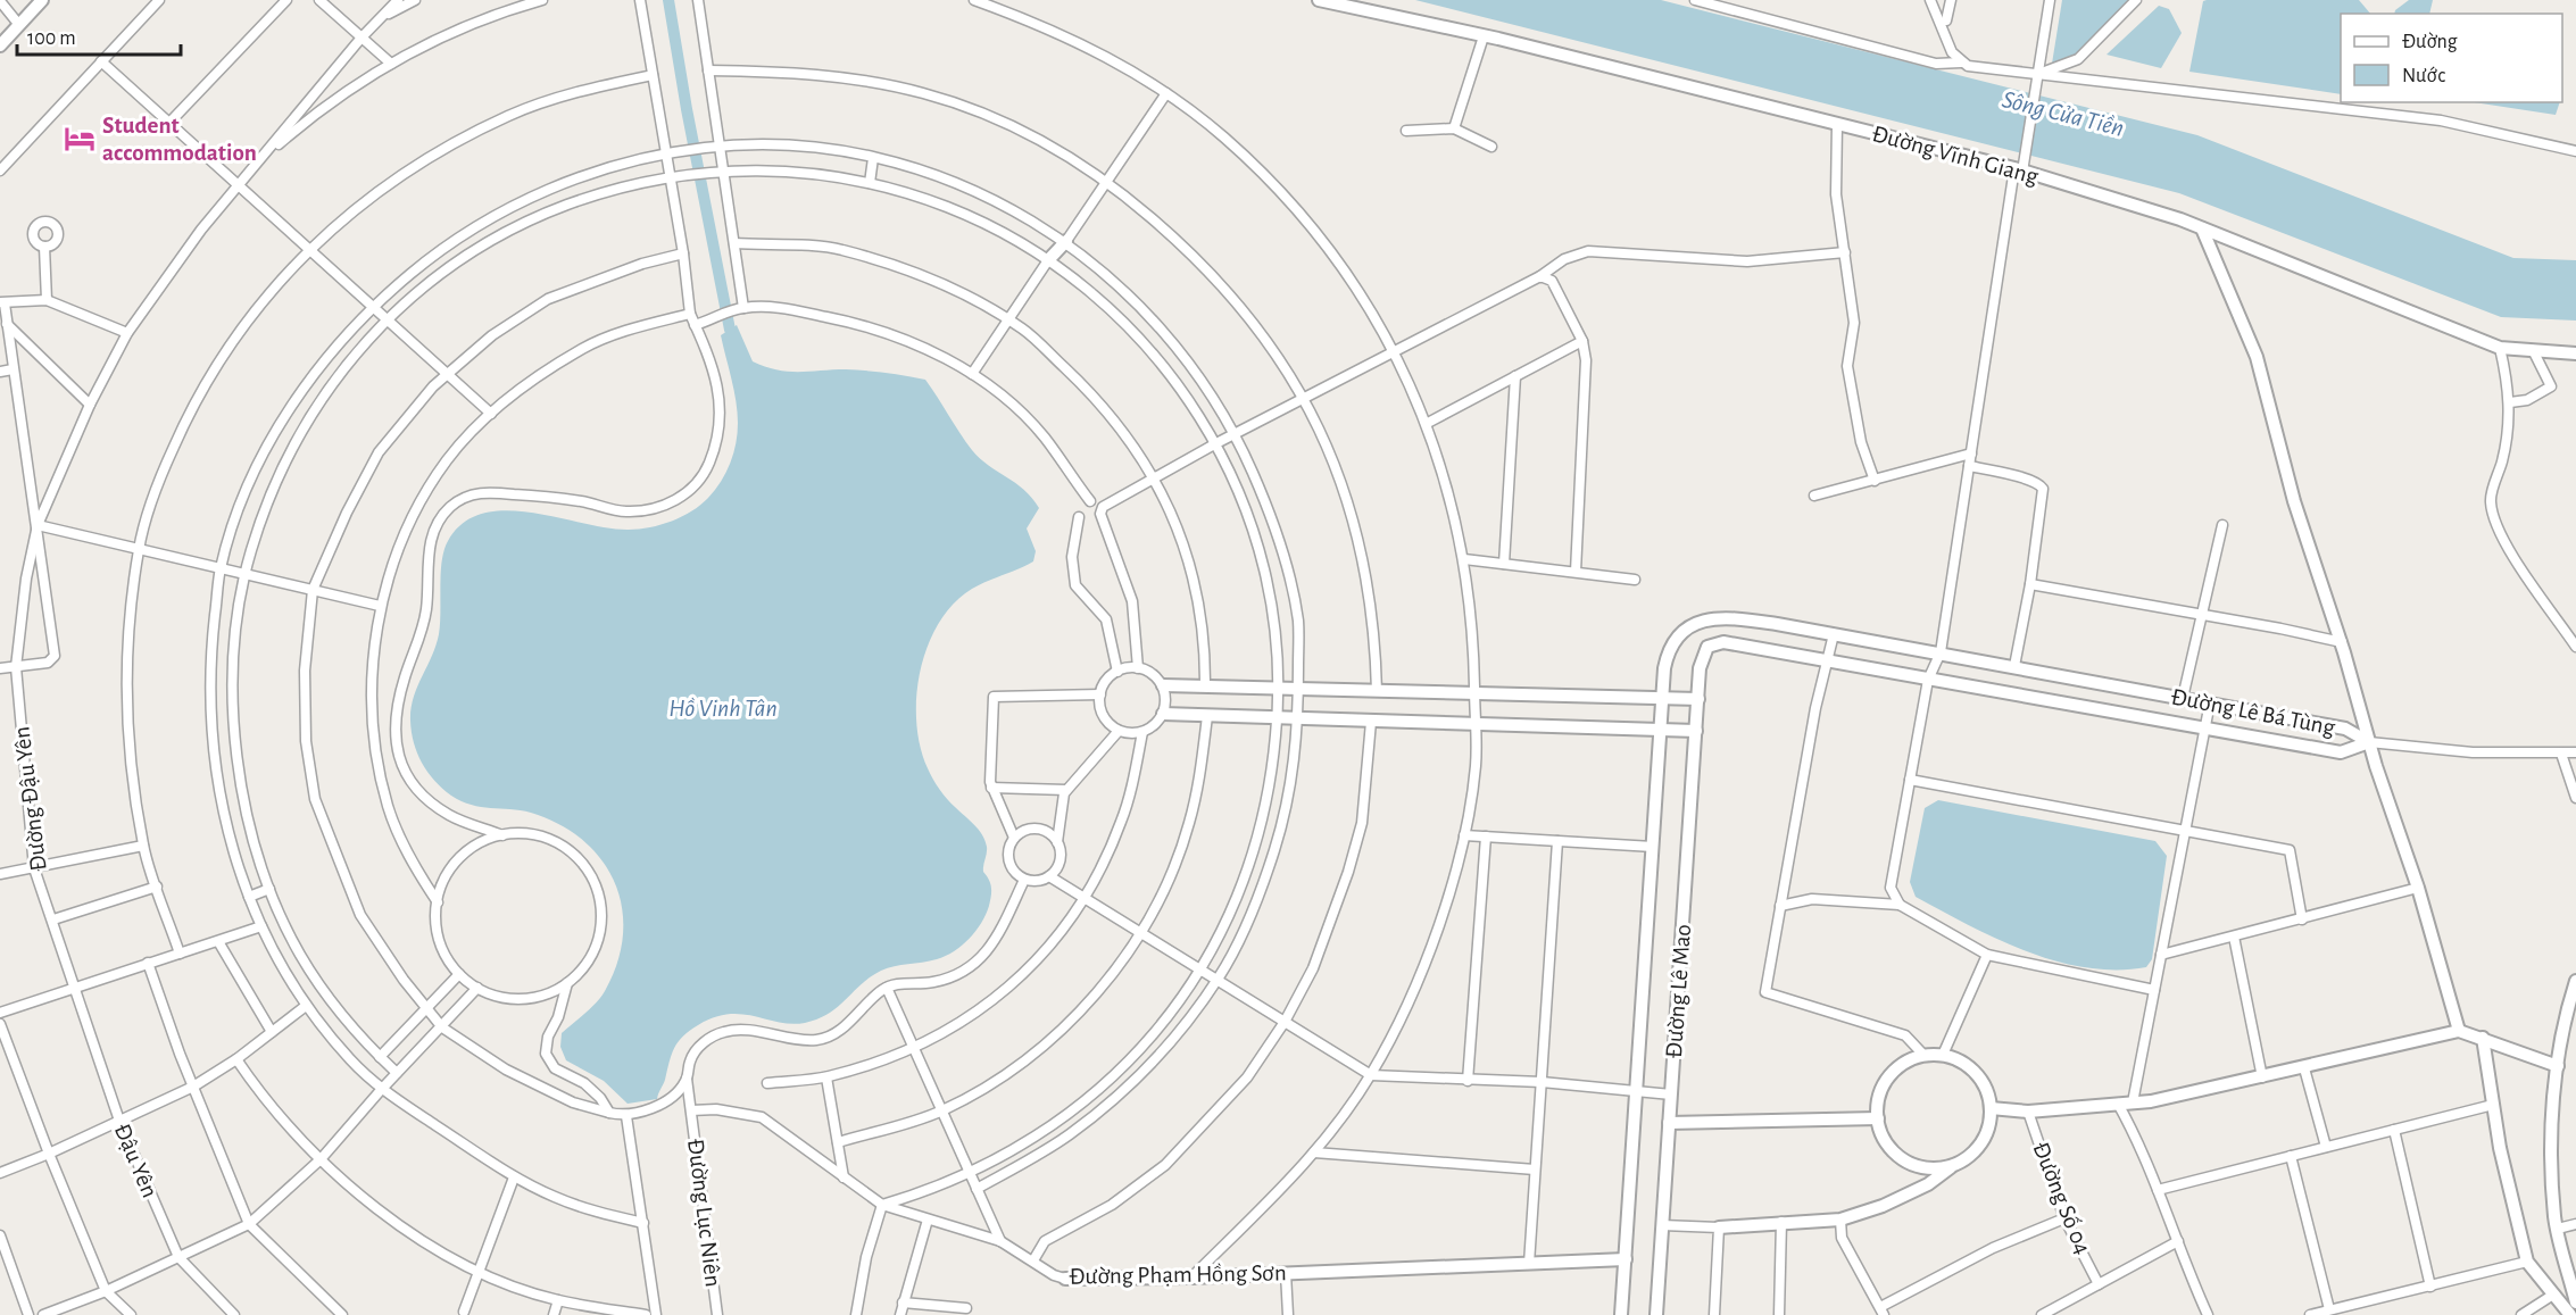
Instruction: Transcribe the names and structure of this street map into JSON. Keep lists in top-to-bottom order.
{
  "streets": {
    "street": [
      "Đường Vĩnh Giang",
      "Đường Lê Bá Tùng",
      "Đường Đậu Yên",
      "Đường Lê Mao",
      "Đậu Yên",
      "Đường Số 04",
      "Đường Lục Niên",
      "Đường Phạm Hồng Sơn"
    ]
  },
  "crossings": [
    ["Đường Lê Bá Tùng", "Đường Lê Mao"],
    ["Đường Đậu Yên", "Đậu Yên"],
    ["Đường Lê Mao", "Đường Phạm Hồng Sơn"],
    ["Đường Lục Niên", "Đường Phạm Hồng Sơn"]
  ],
  "water": ["Sông Cửa Tiền", "Hồ Vinh Tân"],
  "places": {
    "hotel": ["Student accommodation"]
  },
  "legend": ["Đường", "Nước"],
  "scale_bar": "100 m"
}
